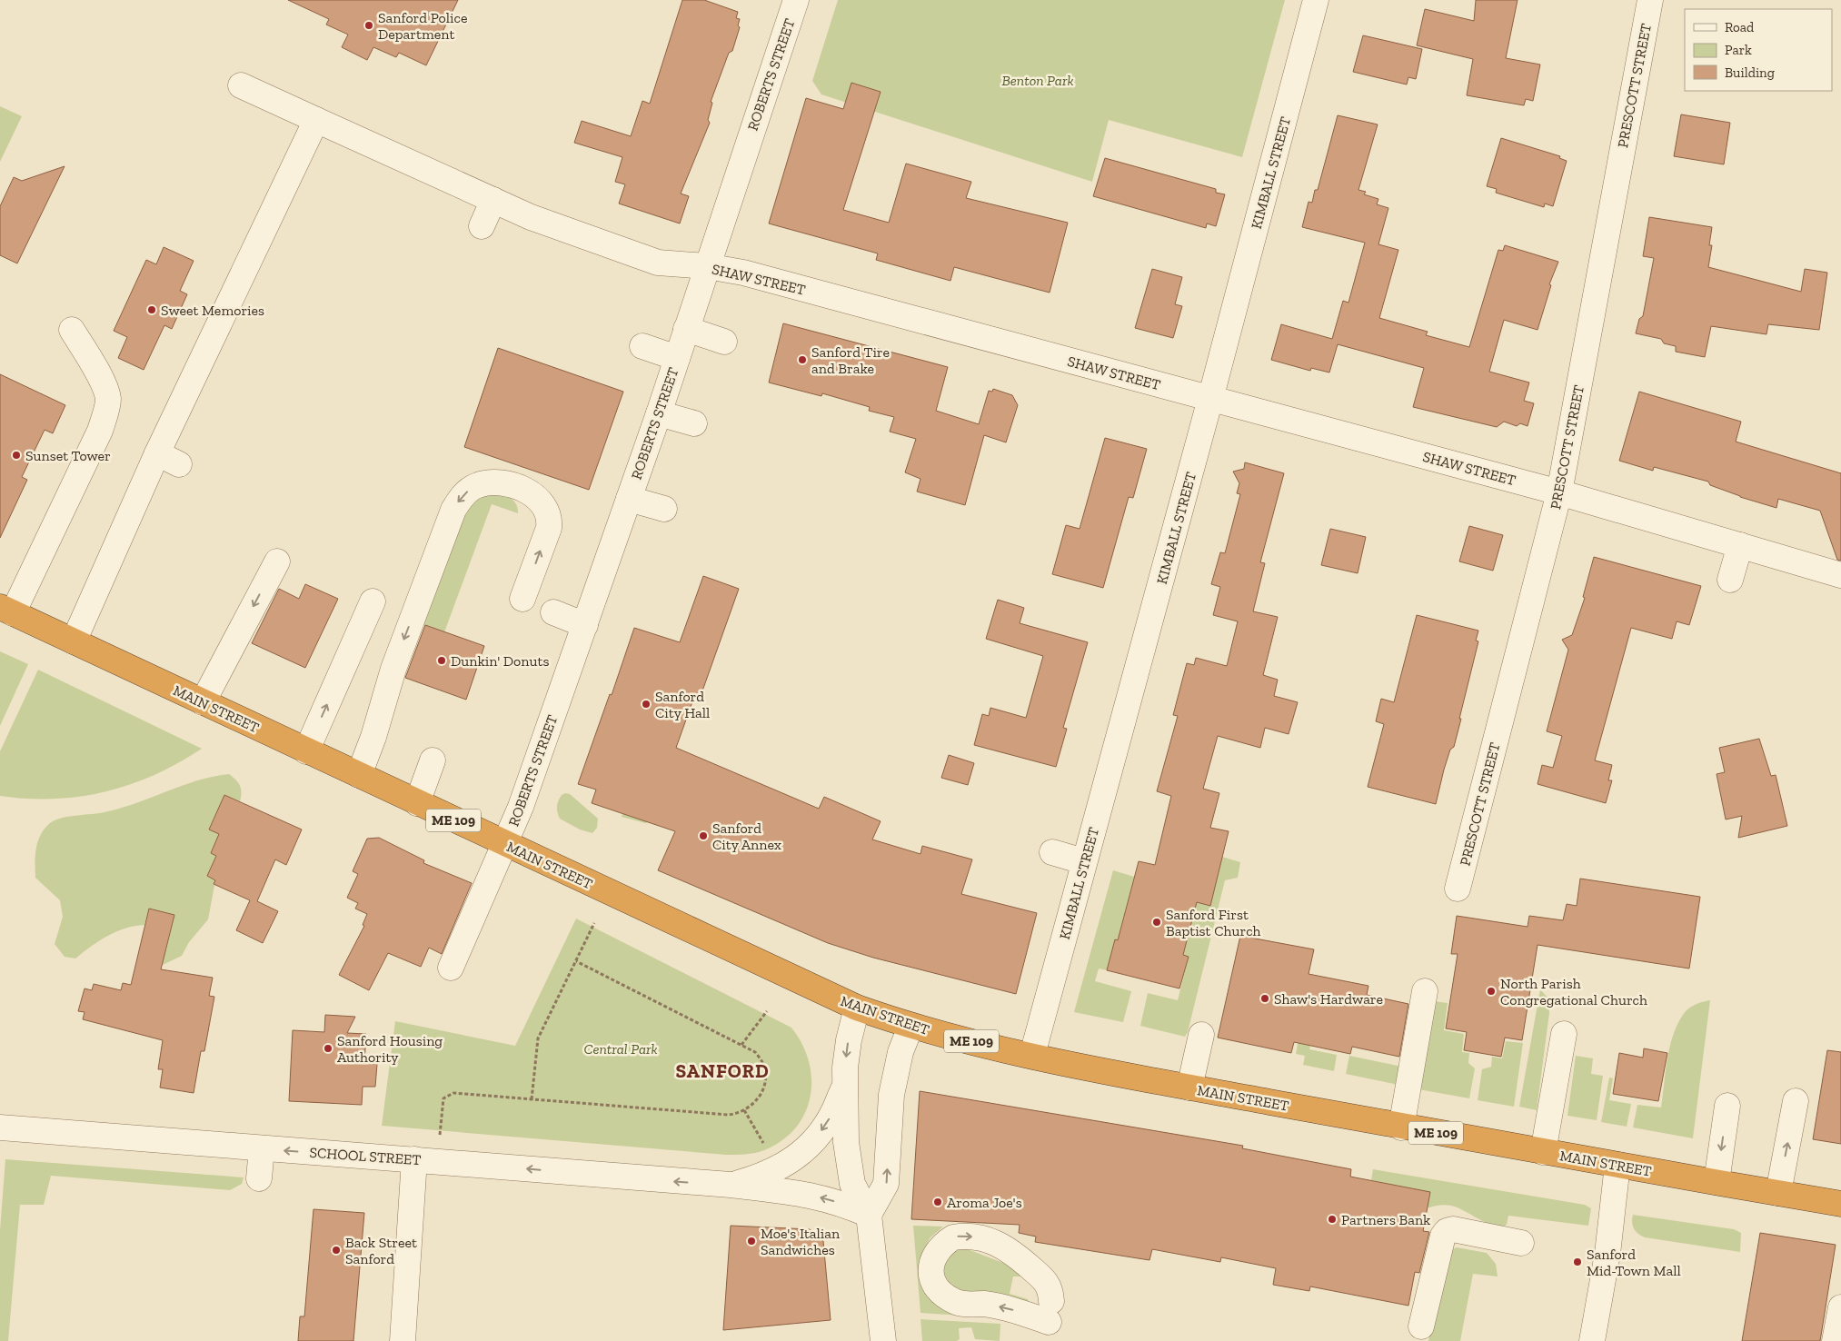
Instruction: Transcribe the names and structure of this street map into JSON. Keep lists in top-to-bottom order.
{
  "streets": {
    "highway": ["MAIN STREET", "ME 109"],
    "street": [
      "ROBERTS STREET",
      "PRESCOTT STREET",
      "KIMBALL STREET",
      "SHAW STREET",
      "SCHOOL STREET"
    ]
  },
  "crossings": [
    ["ROBERTS STREET", "SHAW STREET"],
    ["ROBERTS STREET", "MAIN STREET"],
    ["PRESCOTT STREET", "SHAW STREET"],
    ["KIMBALL STREET", "SHAW STREET"],
    ["KIMBALL STREET", "MAIN STREET"]
  ],
  "one_way": ["SCHOOL STREET"],
  "districts": ["SANFORD"],
  "parks": ["Benton Park", "Central Park"],
  "places": [
    "Sanford Police Department",
    "Sweet Memories",
    "Sanford Tire and Brake",
    "Sunset Tower",
    "Dunkin' Donuts",
    "Sanford City Hall",
    "Sanford City Annex",
    "Sanford First Baptist Church",
    "North Parish Congregational Church",
    "Shaw's Hardware",
    "Sanford Housing Authority",
    "Aroma Joe's",
    "Partners Bank",
    "Moe's Italian Sandwiches",
    "Back Street Sanford",
    "Sanford Mid-Town Mall"
  ],
  "legend": ["Road", "Park", "Building"]
}
